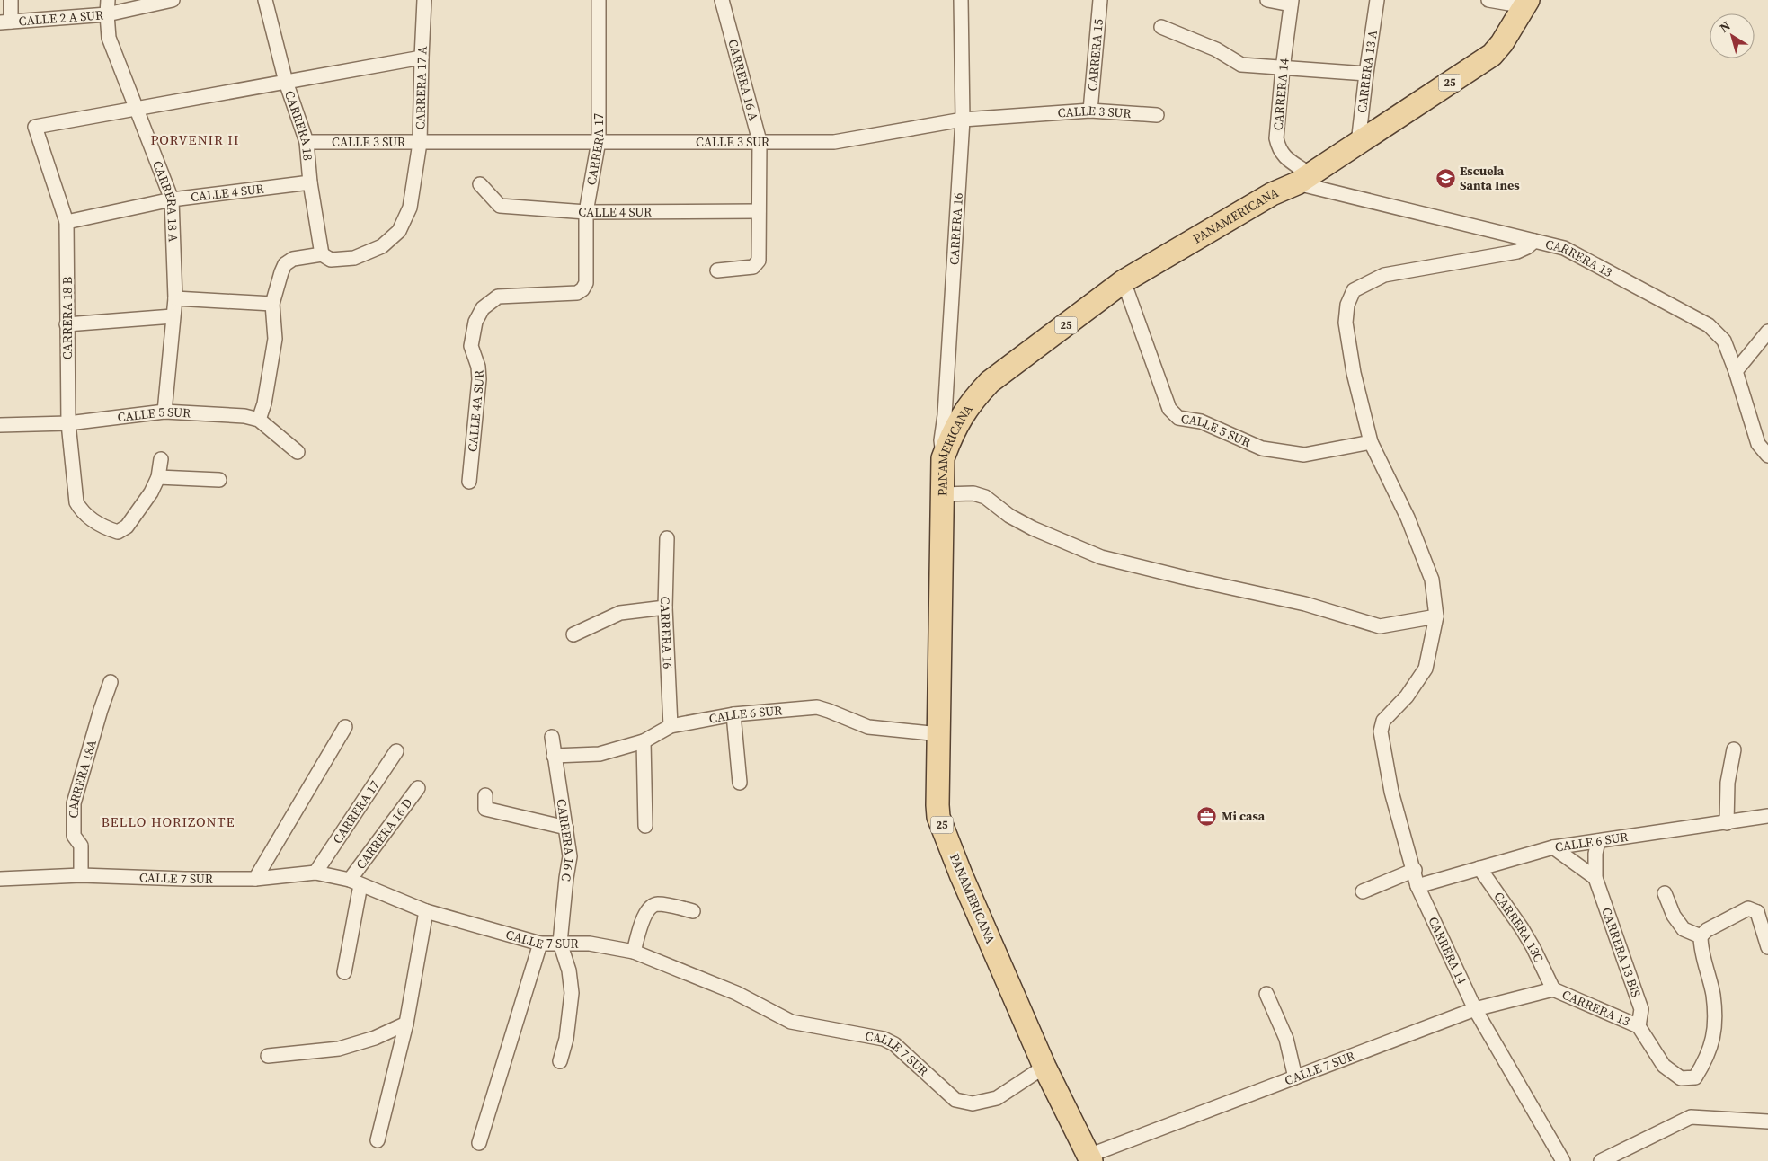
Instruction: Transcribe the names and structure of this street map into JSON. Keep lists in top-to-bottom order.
{
  "streets": {
    "main road": ["25", "PANAMERICANA"],
    "street": [
      "CALLE 2 A SUR",
      "CARRERA 15",
      "CARRERA 13 A",
      "CARRERA 16 A",
      "CARRERA 17 A",
      "CARRERA 14",
      "CALLE 3 SUR",
      "CARRERA 18",
      "CARRERA 17",
      "CALLE 4 SUR",
      "CARRERA 18 A",
      "CARRERA 16",
      "CARRERA 13",
      "CARRERA 18 B",
      "CALLE 4A SUR",
      "CALLE 5 SUR",
      "CALLE 6 SUR",
      "CARRERA 18A",
      "CARRERA 16 D",
      "CARRERA 16 C",
      "CALLE 7 SUR",
      "CARRERA 13C",
      "CARRERA 13 BIS"
    ]
  },
  "crossings": [
    ["CALLE 2 A SUR", "CARRERA 18 A"],
    ["CARRERA 15", "CALLE 3 SUR"],
    ["CARRERA 13 A", "PANAMERICANA"],
    ["CARRERA 16 A", "CALLE 3 SUR"],
    ["CARRERA 16 A", "CALLE 4 SUR"],
    ["CARRERA 17 A", "CALLE 3 SUR"],
    ["CARRERA 17 A", "CARRERA 18"],
    ["CARRERA 14", "PANAMERICANA"],
    ["CARRERA 14", "CARRERA 13"],
    ["CARRERA 14", "CALLE 6 SUR"],
    ["CARRERA 14", "CALLE 7 SUR"],
    ["CALLE 3 SUR", "CARRERA 18"],
    ["CALLE 3 SUR", "CARRERA 17"],
    ["CALLE 3 SUR", "CARRERA 16"],
    ["CARRERA 18", "CALLE 4 SUR"],
    ["CARRERA 17", "CALLE 4 SUR"],
    ["CARRERA 17", "CALLE 4A SUR"],
    ["CARRERA 17", "CALLE 7 SUR"],
    ["CALLE 4 SUR", "CARRERA 18 A"],
    ["CALLE 4 SUR", "CARRERA 18 B"],
    ["CARRERA 18 A", "CARRERA 18 B"],
    ["CARRERA 18 A", "CALLE 5 SUR"],
    ["PANAMERICANA", "CARRERA 16"],
    ["PANAMERICANA", "CARRERA 13"],
    ["PANAMERICANA", "CALLE 5 SUR"],
    ["PANAMERICANA", "CALLE 6 SUR"],
    ["PANAMERICANA", "CALLE 7 SUR"],
    ["CARRERA 16", "CALLE 6 SUR"],
    ["CARRERA 13", "CALLE 7 SUR"],
    ["CARRERA 13", "CARRERA 13C"],
    ["CARRERA 13", "CARRERA 13 BIS"],
    ["CARRERA 18 B", "CALLE 5 SUR"],
    ["CALLE 6 SUR", "CARRERA 16 C"],
    ["CALLE 6 SUR", "CARRERA 13C"],
    ["CALLE 6 SUR", "CARRERA 13 BIS"],
    ["CARRERA 18A", "CALLE 7 SUR"],
    ["CARRERA 16 D", "CALLE 7 SUR"],
    ["CARRERA 16 C", "CALLE 7 SUR"],
    ["CALLE 7 SUR", "CARRERA 13C"]
  ],
  "districts": ["PORVENIR II", "BELLO HORIZONTE"],
  "places": {
    "school or university": ["Escuela Santa Ines"],
    "office": ["Mi casa"]
  },
  "north": "top left"
}
